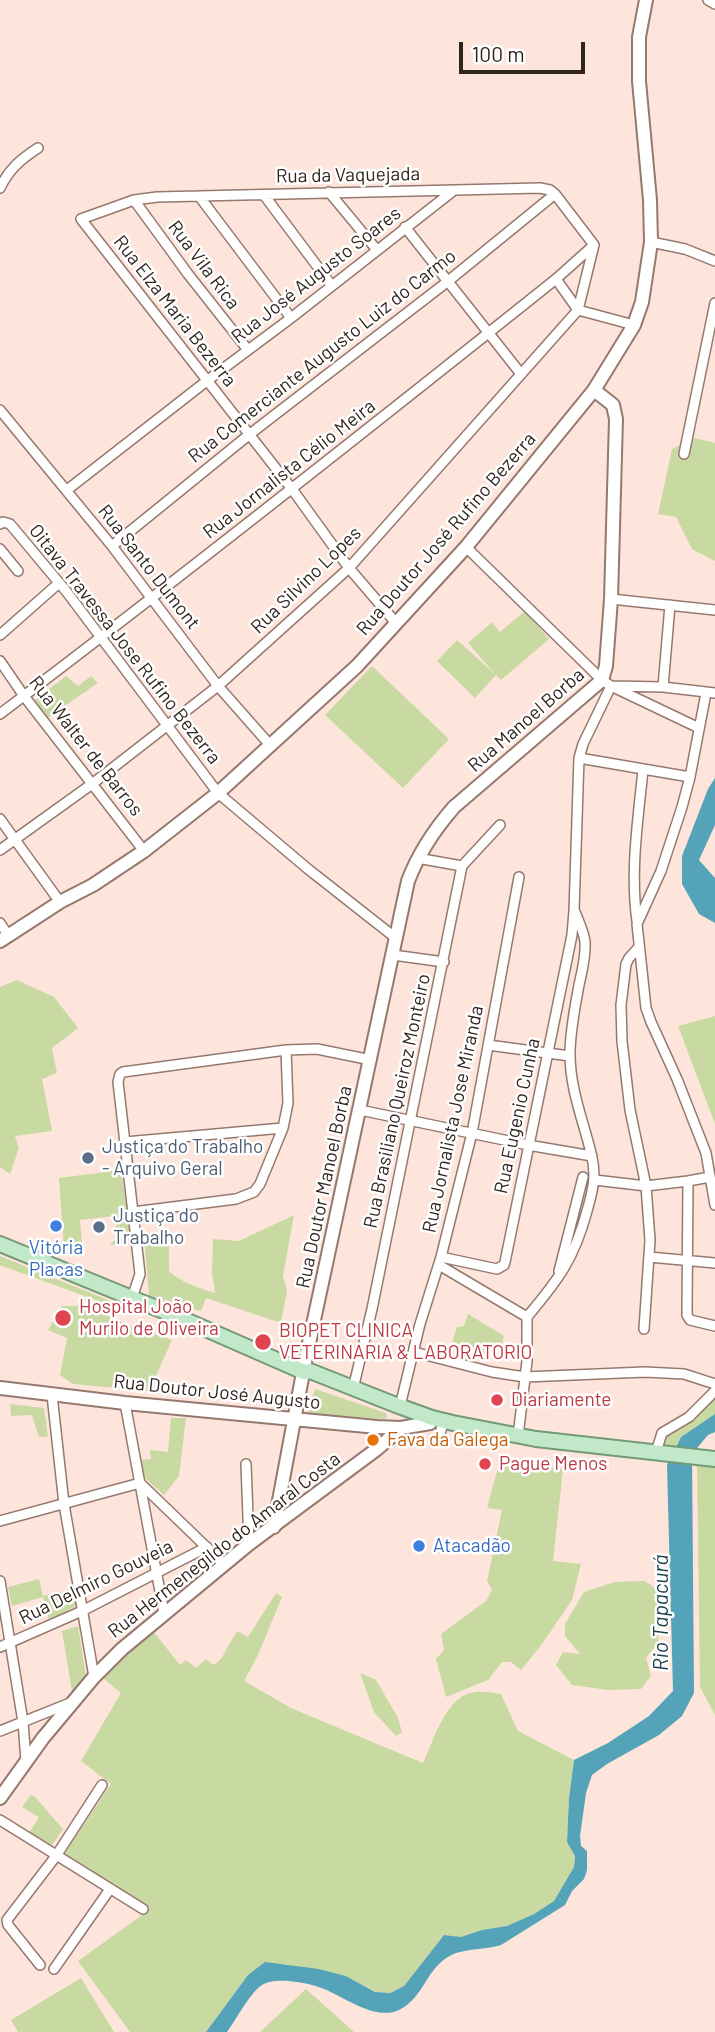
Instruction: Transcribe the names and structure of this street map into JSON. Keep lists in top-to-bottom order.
{
  "streets": {
    "street": [
      "Rua da Vaquejada",
      "Rua Vila Rica",
      "Rua José Augusto Soares",
      "Rua Elza Maria Bezerra",
      "Rua Comerciante Augusto Luiz do Carmo",
      "Rua Jornalista Célio Meira",
      "Rua Doutor José Rufino Bezerra",
      "Rua Santo Dumont",
      "Rua Silvino Lopes",
      "Oitava Travessa Jose Rufino Bezerra",
      "Rua Manoel Borba",
      "Rua Walter de Barros",
      "Rua Brasiliano Queiroz Monteiro",
      "Rua Eugenio Cunha",
      "Rua Jornalista Jose Miranda",
      "Rua Doutor Manoel Borba",
      "Rua Doutor José Augusto",
      "Rua Hermenegildo do Amaral Costa",
      "Rua Delmiro Gouveia"
    ]
  },
  "crossings": [
    ["Rua da Vaquejada", "Rua Vila Rica"],
    ["Rua da Vaquejada", "Rua José Augusto Soares"],
    ["Rua da Vaquejada", "Rua Elza Maria Bezerra"],
    ["Rua da Vaquejada", "Rua Comerciante Augusto Luiz do Carmo"],
    ["Rua Vila Rica", "Rua José Augusto Soares"],
    ["Rua José Augusto Soares", "Rua Elza Maria Bezerra"],
    ["Rua José Augusto Soares", "Rua Santo Dumont"],
    ["Rua Elza Maria Bezerra", "Rua Comerciante Augusto Luiz do Carmo"],
    ["Rua Elza Maria Bezerra", "Rua Jornalista Célio Meira"],
    ["Rua Elza Maria Bezerra", "Rua Doutor José Rufino Bezerra"],
    ["Rua Elza Maria Bezerra", "Rua Silvino Lopes"],
    ["Rua Comerciante Augusto Luiz do Carmo", "Rua Santo Dumont"],
    ["Rua Jornalista Célio Meira", "Rua Santo Dumont"],
    ["Rua Jornalista Célio Meira", "Rua Silvino Lopes"],
    ["Rua Jornalista Célio Meira", "Oitava Travessa Jose Rufino Bezerra"],
    ["Rua Jornalista Célio Meira", "Rua Walter de Barros"],
    ["Rua Doutor José Rufino Bezerra", "Rua Santo Dumont"],
    ["Rua Doutor José Rufino Bezerra", "Oitava Travessa Jose Rufino Bezerra"],
    ["Rua Doutor José Rufino Bezerra", "Rua Manoel Borba"],
    ["Rua Doutor José Rufino Bezerra", "Rua Walter de Barros"],
    ["Rua Santo Dumont", "Rua Silvino Lopes"],
    ["Rua Silvino Lopes", "Oitava Travessa Jose Rufino Bezerra"],
    ["Rua Silvino Lopes", "Rua Walter de Barros"],
    ["Oitava Travessa Jose Rufino Bezerra", "Rua Manoel Borba"],
    ["Oitava Travessa Jose Rufino Bezerra", "Rua Doutor Manoel Borba"],
    ["Rua Manoel Borba", "Rua Eugenio Cunha"],
    ["Rua Manoel Borba", "Rua Doutor Manoel Borba"],
    ["Rua Eugenio Cunha", "Rua Jornalista Jose Miranda"],
    ["Rua Doutor Manoel Borba", "Rua Doutor José Augusto"],
    ["Rua Doutor Manoel Borba", "Rua Hermenegildo do Amaral Costa"],
    ["Rua Doutor José Augusto", "Rua Hermenegildo do Amaral Costa"]
  ],
  "water": ["Rio Tapacurá"],
  "places": [
    "Justiça do Trabalho - Arquivo Geral",
    "Vitória Placas",
    "Justiça do Trabalho",
    "Hospital João Murilo de Oliveira",
    "BIOPET CLINICA VETERINARIA & LABORATORIO",
    "Diariamente",
    "Fava da Galega",
    "Pague Menos",
    "Atacadão"
  ],
  "scale_bar": "100 m"
}
